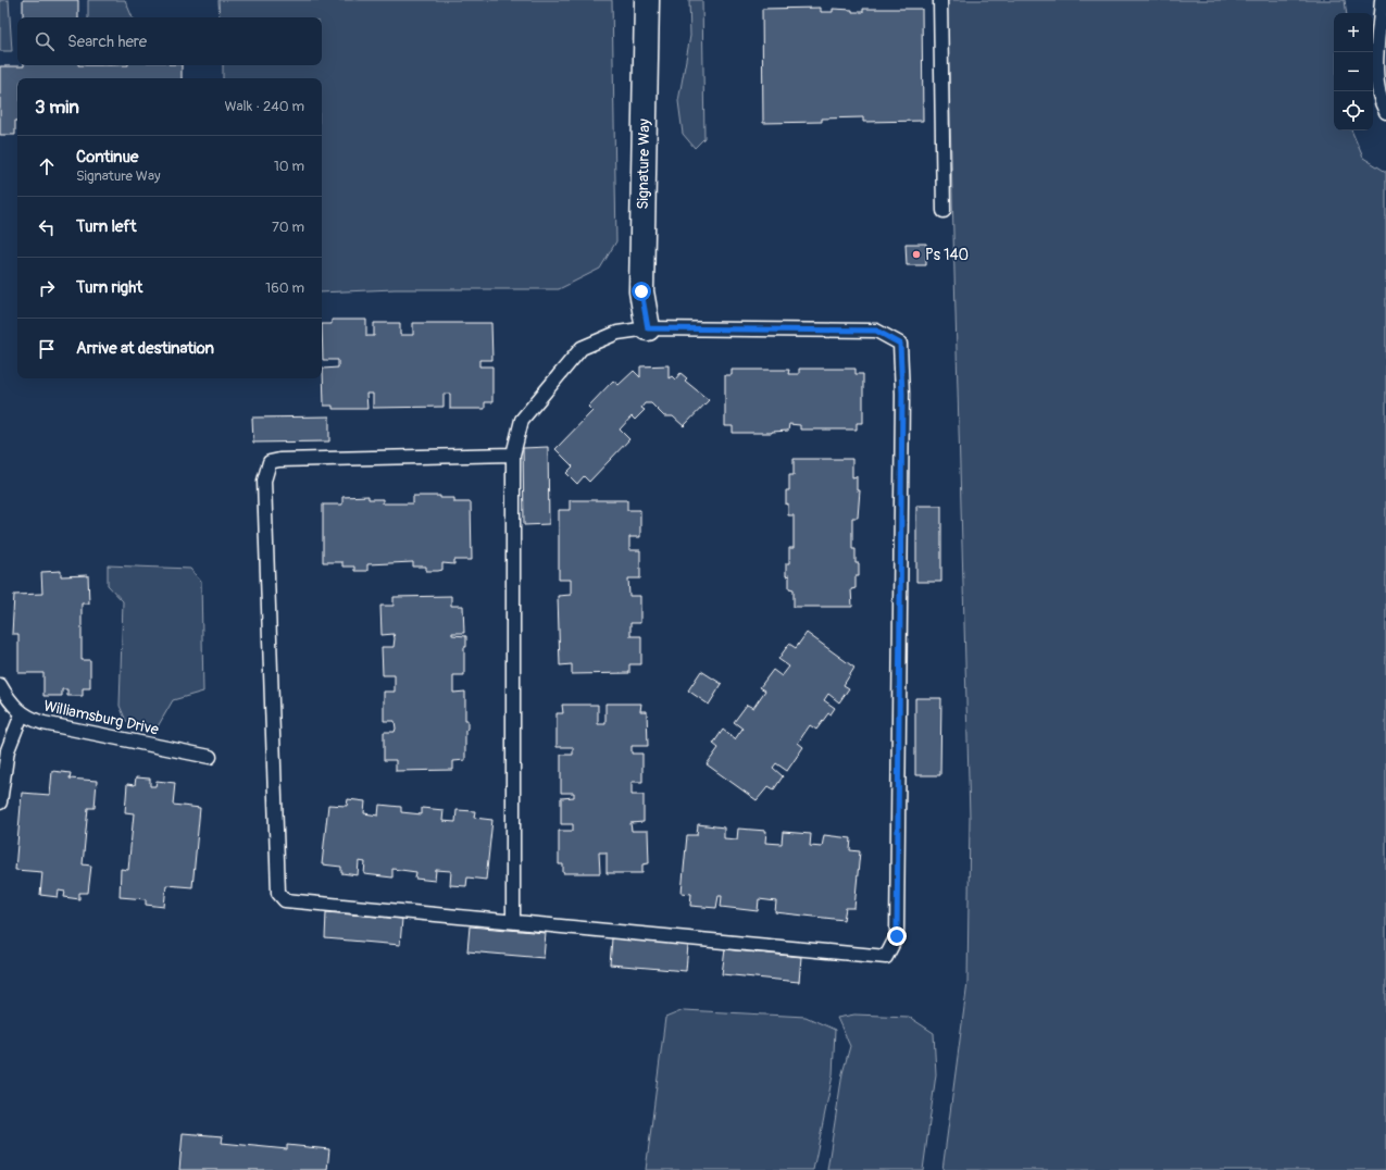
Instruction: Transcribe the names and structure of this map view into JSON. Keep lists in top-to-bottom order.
{
  "streets": {
    "street": ["Signature Way"],
    "lane": ["Williamsburg Drive"]
  },
  "places": ["Ps 140"],
  "page": {
    "map_buttons": ["+", "−"],
    "search": "Search here",
    "heading": ["3 min", "Walk · 240 m"],
    "list": [
      ["Continue", "Signature Way", "10 m"],
      ["Turn left", "70 m"],
      ["Turn right", "160 m"],
      "Arrive at destination"
    ]
  }
}
